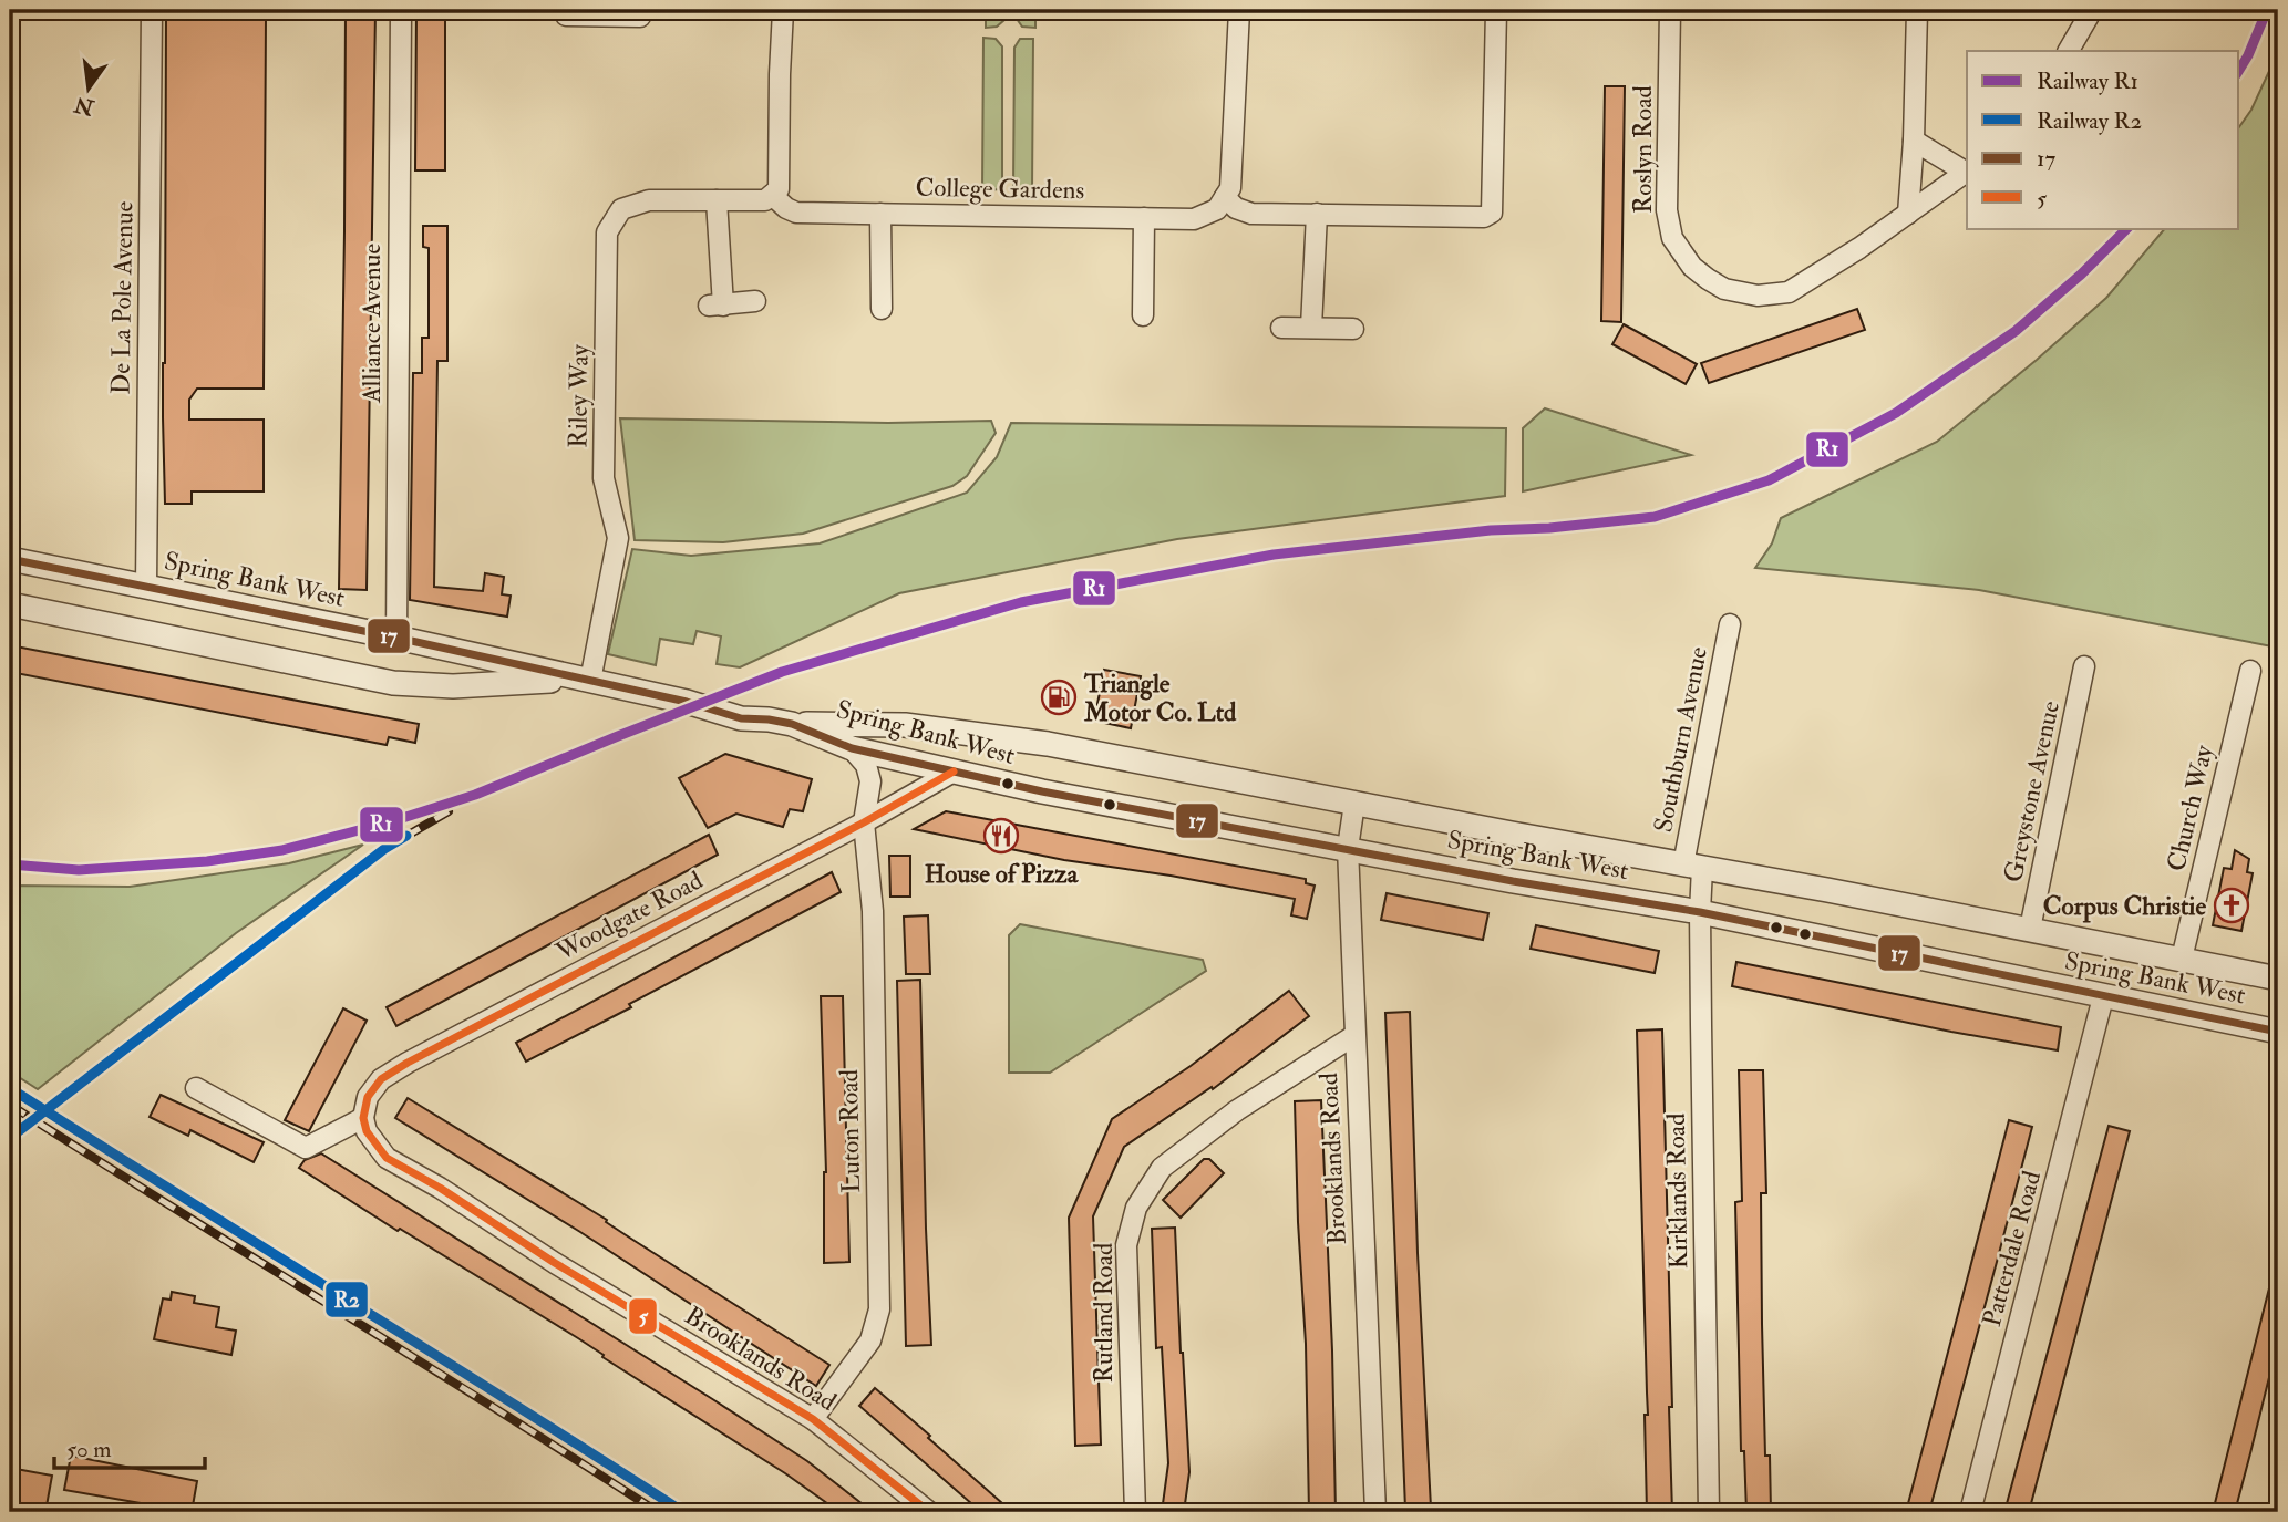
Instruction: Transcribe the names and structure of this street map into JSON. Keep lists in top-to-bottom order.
{
  "streets": {
    "street": [
      "Roslyn Road",
      "College Gardens",
      "De La Pole Avenue",
      "Alliance Avenue",
      "Riley Way",
      "Spring Bank West",
      "Southburn Avenue",
      "Greystone Avenue",
      "Church Way",
      "Woodgate Road",
      "Luton Road",
      "Brooklands Road",
      "Kirklands Road",
      "Patterdale Road",
      "Rutland Road"
    ]
  },
  "crossings": [
    ["College Gardens", "Riley Way"],
    ["De La Pole Avenue", "Spring Bank West"],
    ["Alliance Avenue", "Spring Bank West"],
    ["Riley Way", "Spring Bank West"],
    ["Spring Bank West", "Southburn Avenue"],
    ["Spring Bank West", "Greystone Avenue"],
    ["Spring Bank West", "Church Way"],
    ["Spring Bank West", "Woodgate Road"],
    ["Spring Bank West", "Luton Road"],
    ["Spring Bank West", "Brooklands Road"],
    ["Spring Bank West", "Kirklands Road"],
    ["Spring Bank West", "Patterdale Road"],
    ["Southburn Avenue", "Kirklands Road"],
    ["Woodgate Road", "Luton Road"],
    ["Woodgate Road", "Brooklands Road"],
    ["Luton Road", "Brooklands Road"],
    ["Brooklands Road", "Rutland Road"]
  ],
  "places": {
    "fuel station": ["Triangle Motor Co. Ltd"],
    "restaurant": ["House of Pizza"],
    "church": ["Corpus Christie"]
  },
  "lines": [
    "rail line R1",
    "transit line 17",
    "transit line 5",
    "rail line R2"
  ],
  "legend": [
    "Railway R1",
    "Railway R2",
    "17",
    "5"
  ],
  "scale_bar": "50 m",
  "north": "bottom"
}
